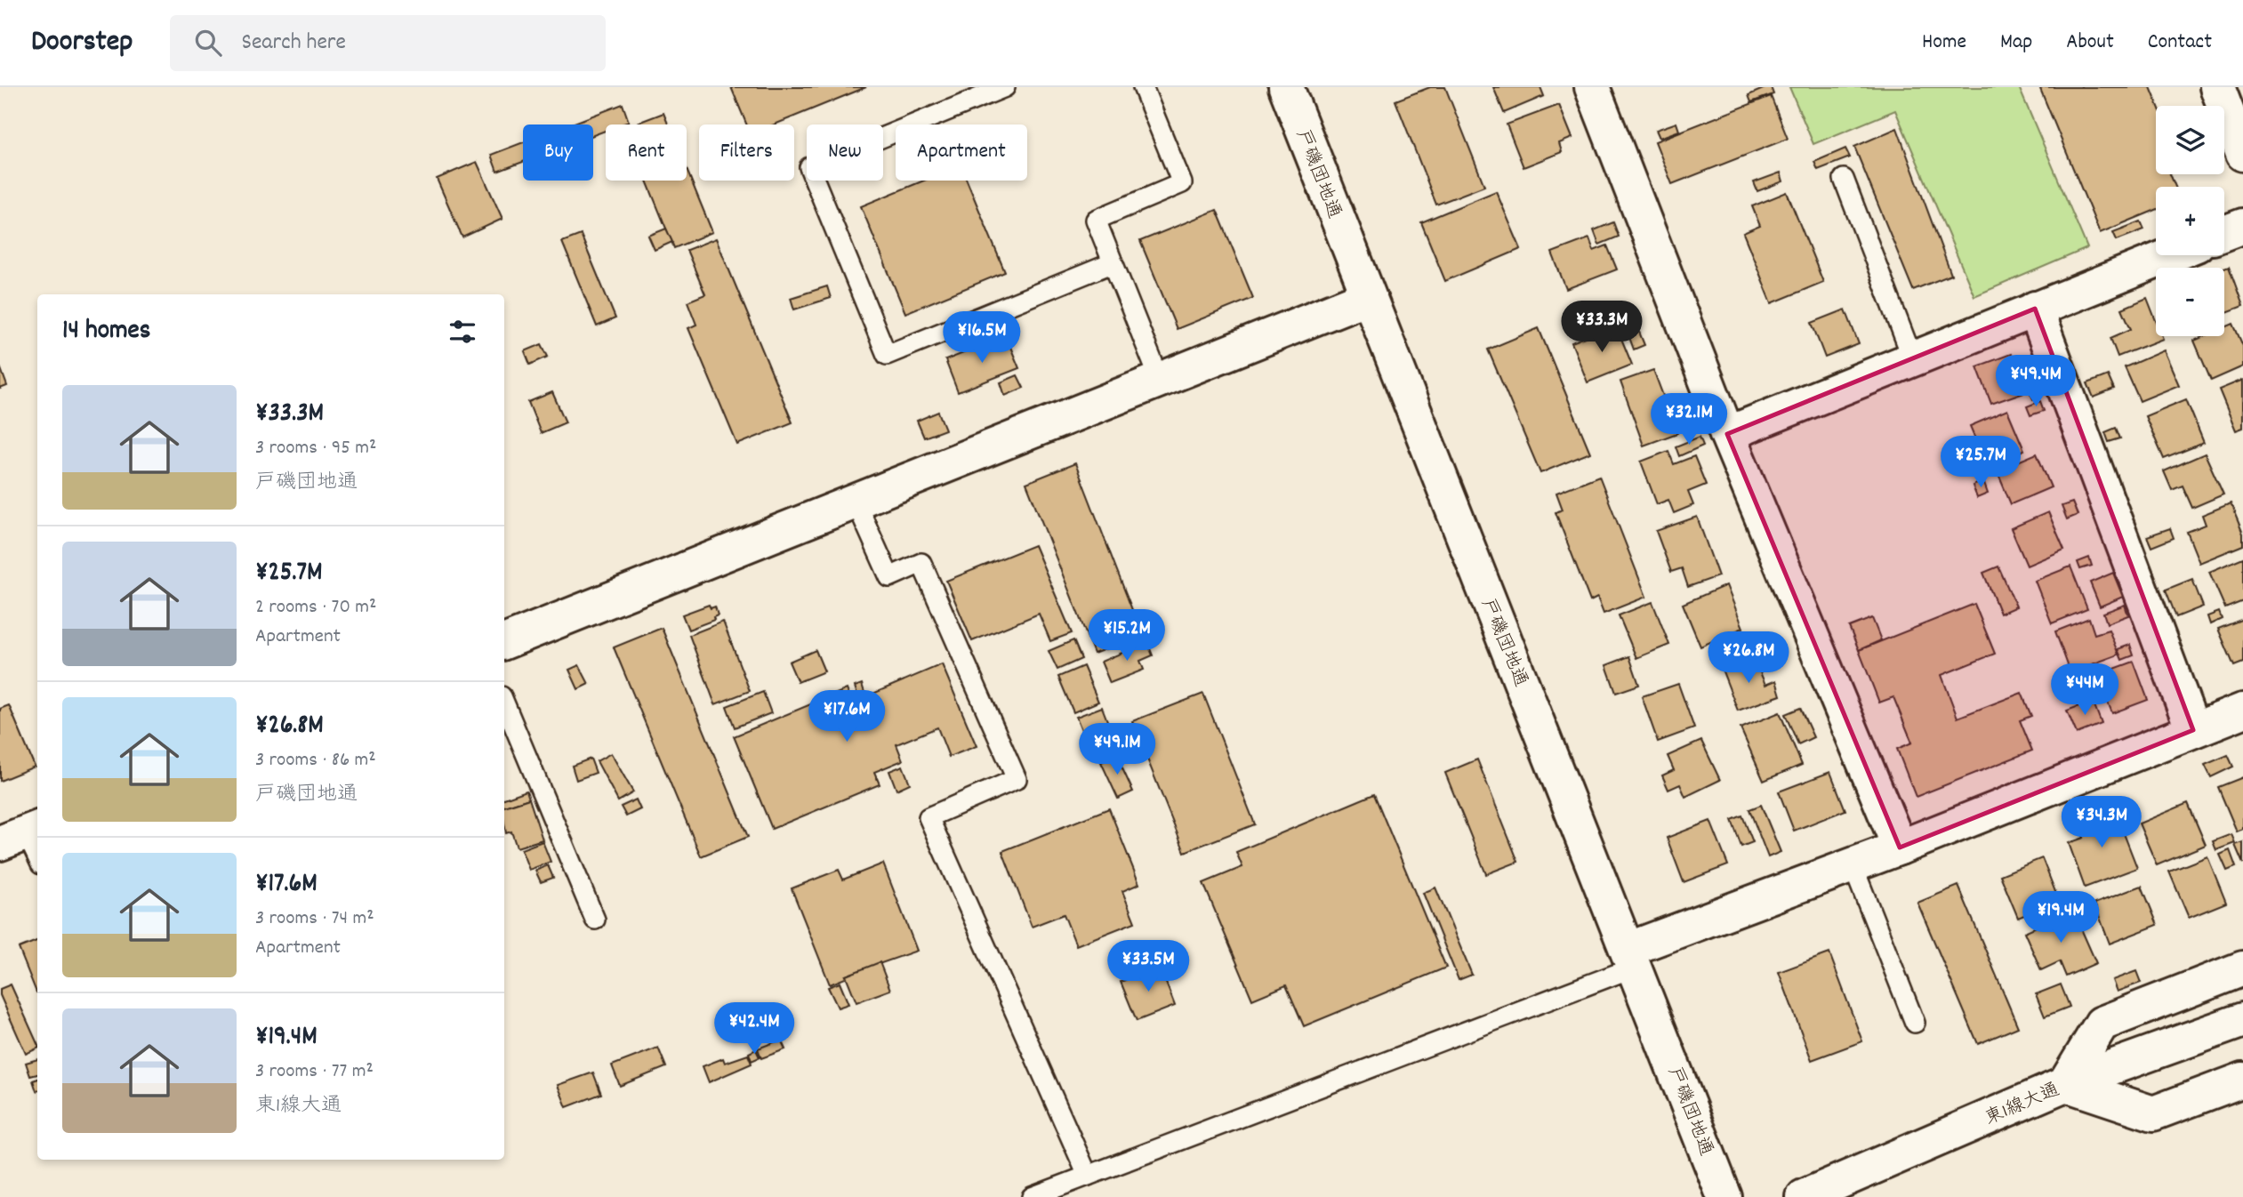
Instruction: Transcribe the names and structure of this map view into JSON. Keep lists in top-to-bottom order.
{
  "streets": {
    "street": ["戸磯団地通", "東1線大通"]
  },
  "page": {
    "header": "Doorstep",
    "search": "Search here",
    "nav": [
      "Home",
      "Map",
      "About",
      "Contact"
    ],
    "map_buttons": ["+", "−"],
    "chip": [
      "Buy",
      "Rent",
      "Filters",
      "New",
      "Apartment"
    ],
    "heading": "14 homes",
    "price": [
      "¥33.3M",
      "¥16.5M",
      "¥49.4M",
      "¥32.1M",
      "¥25.7M",
      "¥15.2M",
      "¥26.8M",
      "¥44M",
      "¥17.6M",
      "¥49.1M",
      "¥34.3M",
      "¥19.4M",
      "¥33.5M",
      "¥42.4M"
    ],
    "list": [
      {
        "name": "¥33.3M",
        "note": "3 rooms · 95 m² · 戸磯団地通"
      },
      {
        "name": "¥25.7M",
        "note": "2 rooms · 70 m² · Apartment"
      },
      {
        "name": "¥26.8M",
        "note": "3 rooms · 86 m² · 戸磯団地通"
      },
      {
        "name": "¥17.6M",
        "note": "3 rooms · 74 m² · Apartment"
      },
      {
        "name": "¥19.4M",
        "note": "3 rooms · 77 m² · 東1線大通"
      }
    ]
  }
}
